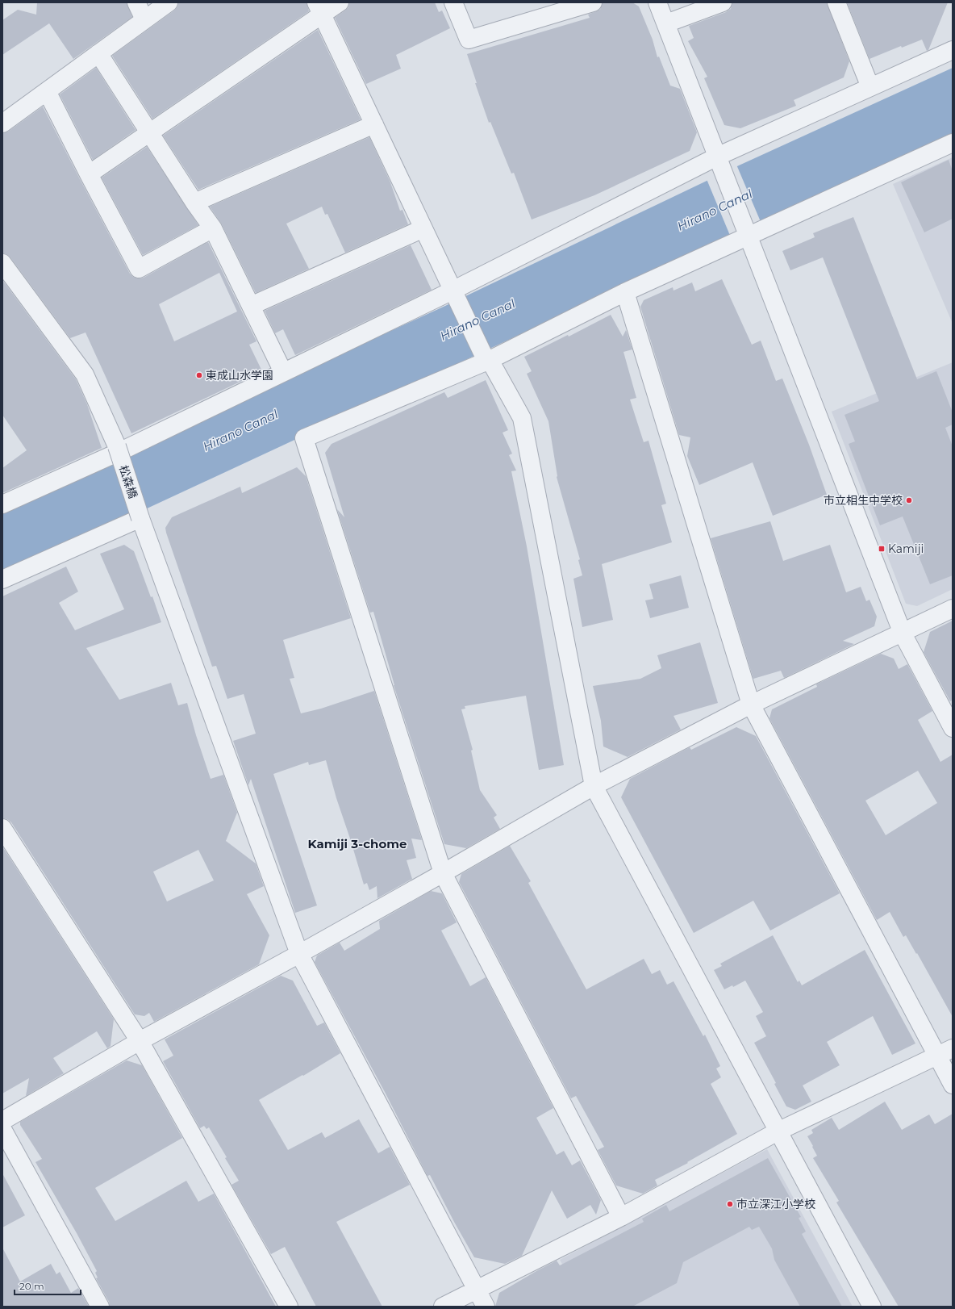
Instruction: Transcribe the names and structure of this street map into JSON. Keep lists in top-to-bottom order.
{
  "streets": {
    "street": ["松森橋"]
  },
  "districts": ["Kamiji 3-chome"],
  "water": ["Hirano Canal"],
  "places": {
    "other": ["東成山水学園", "市立相生中学校", "市立深江小学校"],
    "transit": ["Kamiji"]
  },
  "scale_bar": "20 m"
}
